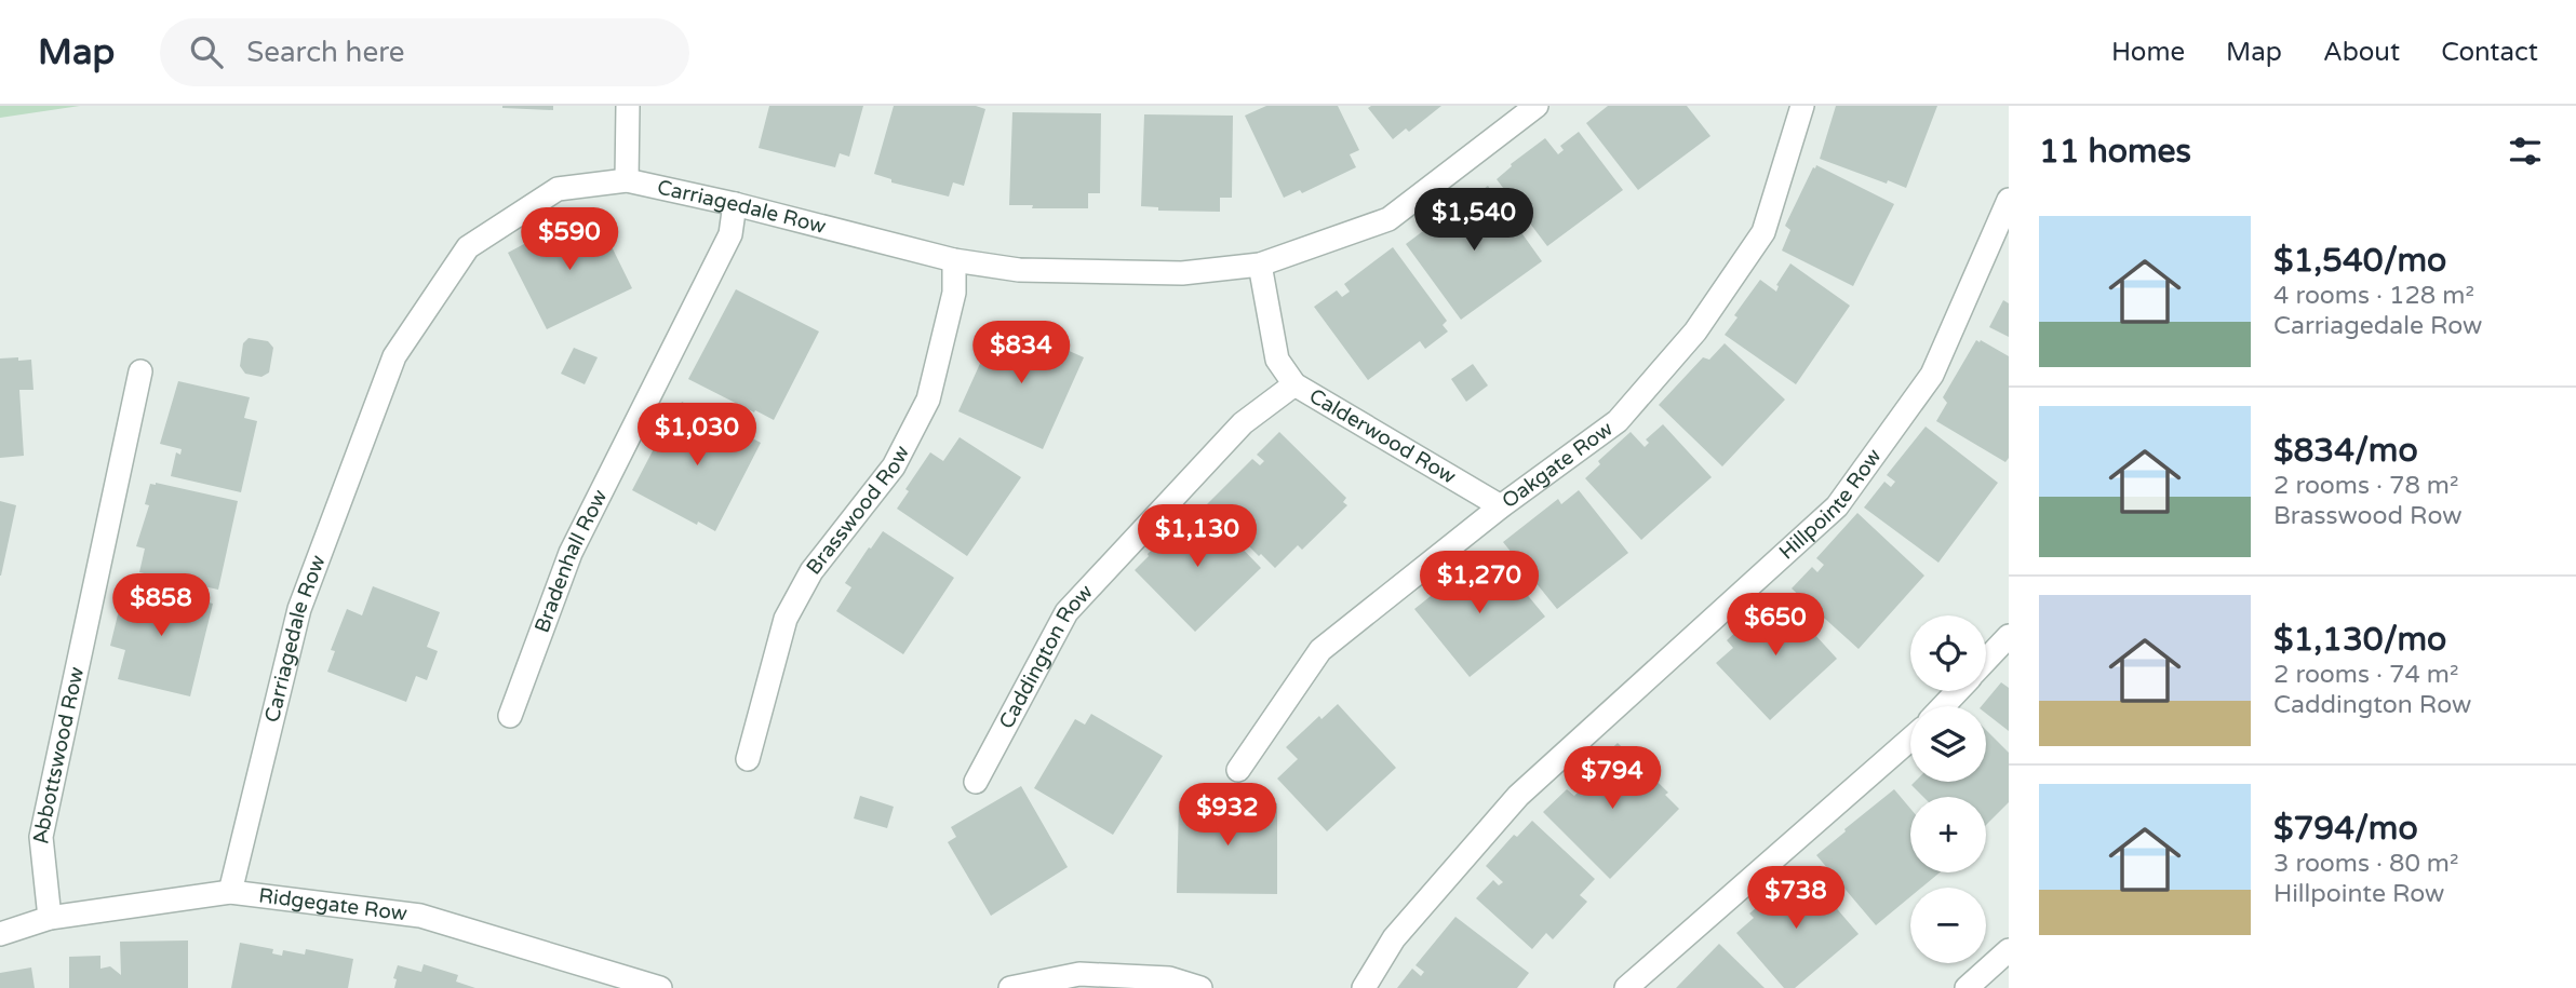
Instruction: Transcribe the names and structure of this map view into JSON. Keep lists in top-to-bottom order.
{
  "streets": {
    "street": [
      "Carriagedale Row",
      "Calderwood Row",
      "Oakgate Row",
      "Hillpointe Row",
      "Brasswood Row",
      "Bradenhall Row",
      "Caddington Row",
      "Abbottswood Row",
      "Ridgegate Row"
    ]
  },
  "crossings": [
    ["Carriagedale Row", "Calderwood Row"],
    ["Carriagedale Row", "Brasswood Row"],
    ["Carriagedale Row", "Bradenhall Row"],
    ["Carriagedale Row", "Ridgegate Row"],
    ["Calderwood Row", "Oakgate Row"],
    ["Calderwood Row", "Caddington Row"],
    ["Abbottswood Row", "Ridgegate Row"]
  ],
  "page": {
    "header": "Map",
    "search": "Search here",
    "nav": [
      "Home",
      "Map",
      "About",
      "Contact"
    ],
    "heading": "11 homes",
    "price": [
      "$1,540",
      "$590",
      "$834",
      "$1,030",
      "$1,130",
      "$1,270",
      "$858",
      "$650",
      "$794",
      "$932",
      "$738"
    ],
    "list": [
      {
        "name": "$1,540/mo",
        "note": "4 rooms · 128 m² · Carriagedale Row"
      },
      {
        "name": "$834/mo",
        "note": "2 rooms · 78 m² · Brasswood Row"
      },
      {
        "name": "$1,130/mo",
        "note": "2 rooms · 74 m² · Caddington Row"
      },
      {
        "name": "$794/mo",
        "note": "3 rooms · 80 m² · Hillpointe Row"
      }
    ],
    "map_buttons": ["+", "−"]
  }
}
